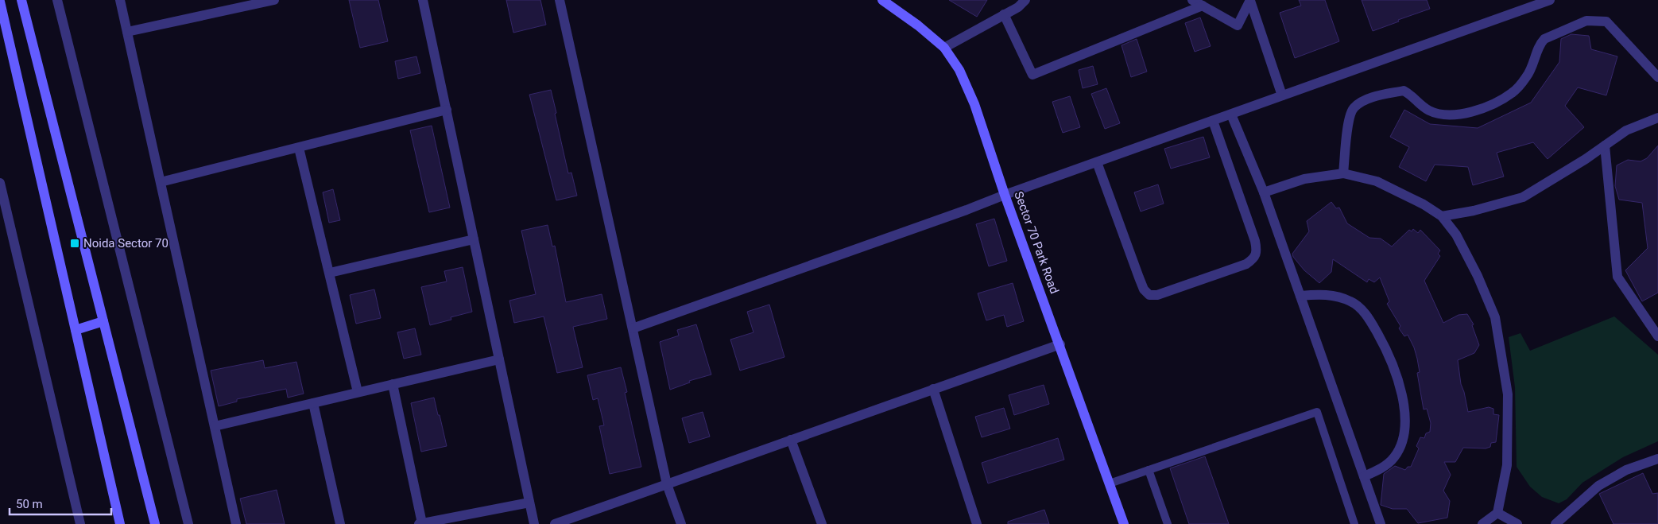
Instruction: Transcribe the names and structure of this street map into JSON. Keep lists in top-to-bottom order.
{
  "streets": {
    "street": ["Sector 70 Park Road"]
  },
  "places": {
    "transit": ["Noida Sector 70"]
  },
  "scale_bar": "50 m"
}
